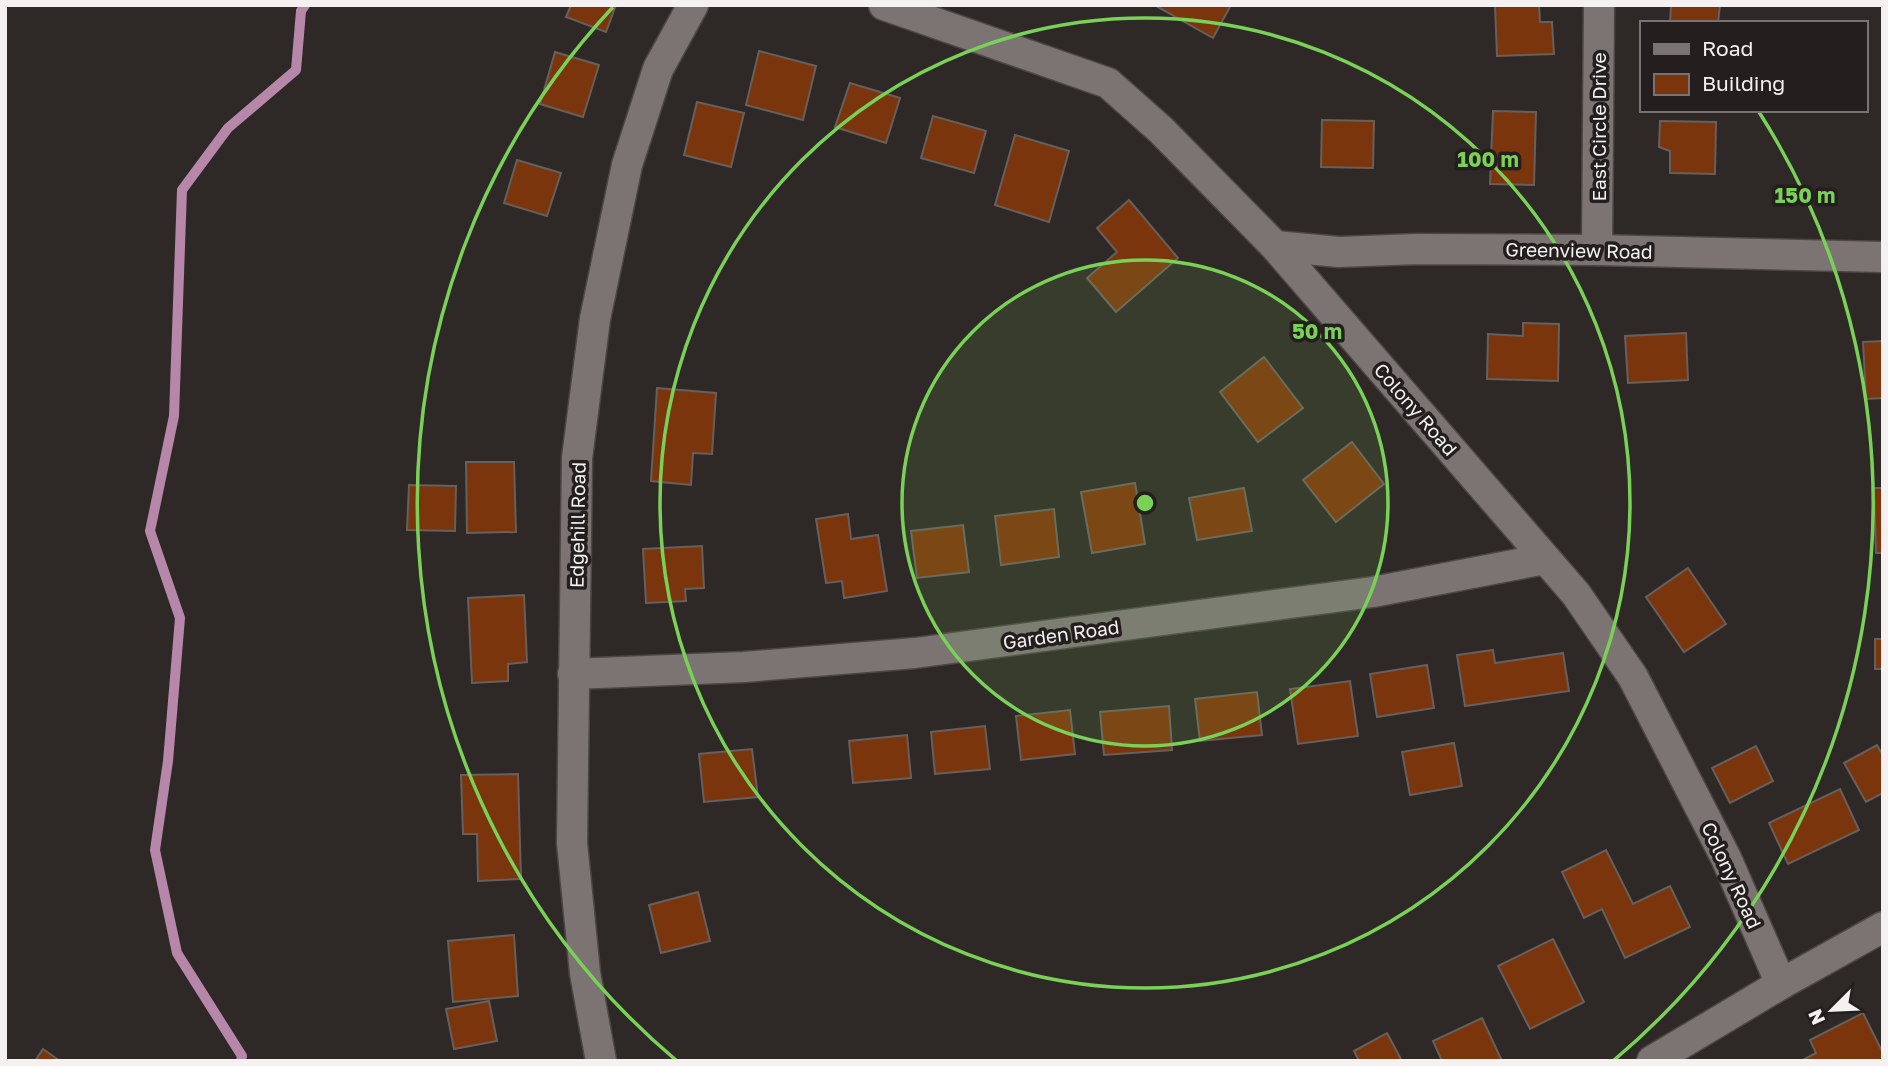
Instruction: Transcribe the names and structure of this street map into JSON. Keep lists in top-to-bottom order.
{
  "streets": {
    "street": [
      "East Circle Drive",
      "Greenview Road",
      "Colony Road",
      "Edgehill Road",
      "Garden Road"
    ]
  },
  "crossings": [
    ["East Circle Drive", "Greenview Road"],
    ["Greenview Road", "Colony Road"],
    ["Colony Road", "Garden Road"],
    ["Edgehill Road", "Garden Road"]
  ],
  "legend": ["Road", "Building"],
  "north": "bottom left",
  "rings": ["100 m", "150 m", "50 m"]
}
